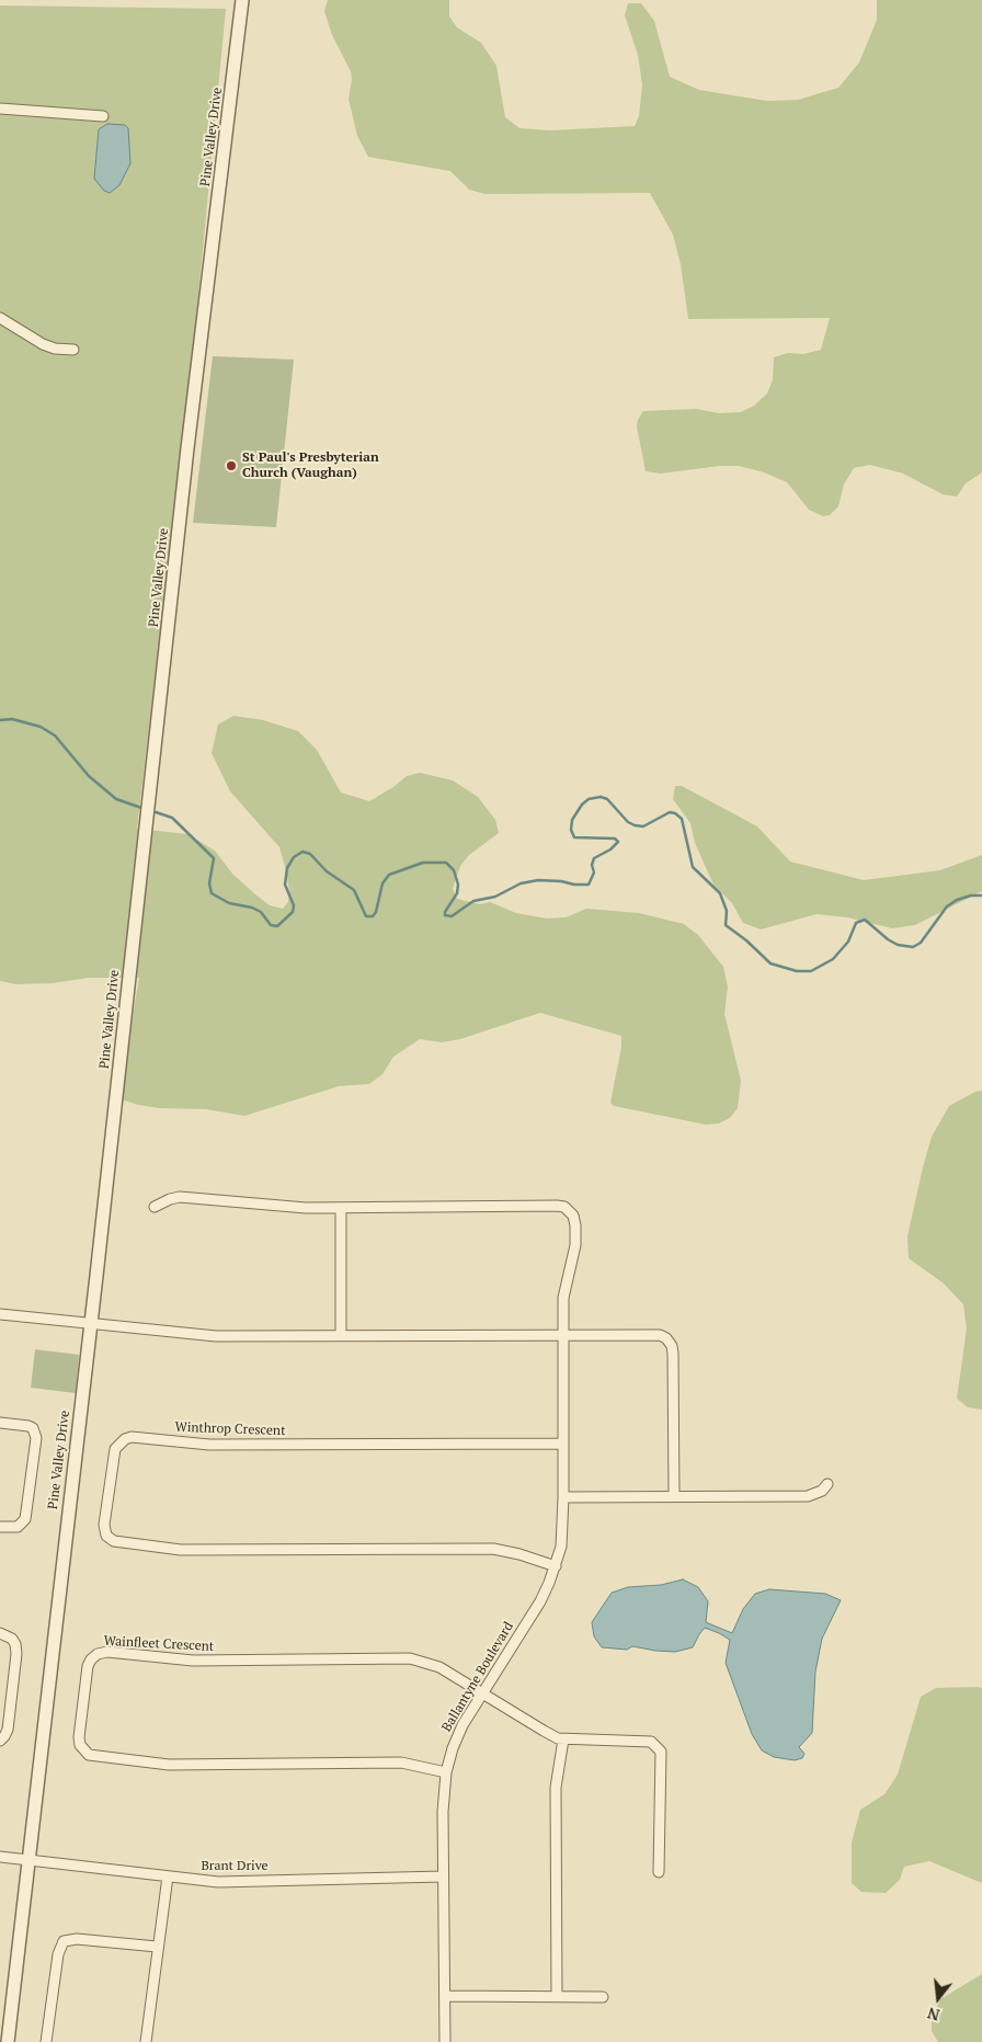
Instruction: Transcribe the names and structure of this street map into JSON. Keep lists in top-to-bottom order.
{
  "streets": {
    "street": [
      "Pine Valley Drive",
      "Winthrop Crescent",
      "Wainfleet Crescent",
      "Ballantyne Boulevard",
      "Brant Drive"
    ]
  },
  "crossings": [
    ["Pine Valley Drive", "Brant Drive"],
    ["Winthrop Crescent", "Ballantyne Boulevard"],
    ["Wainfleet Crescent", "Ballantyne Boulevard"],
    ["Ballantyne Boulevard", "Brant Drive"]
  ],
  "places": ["St Paul's Presbyterian Church (Vaughan)"],
  "north": "bottom"
}
